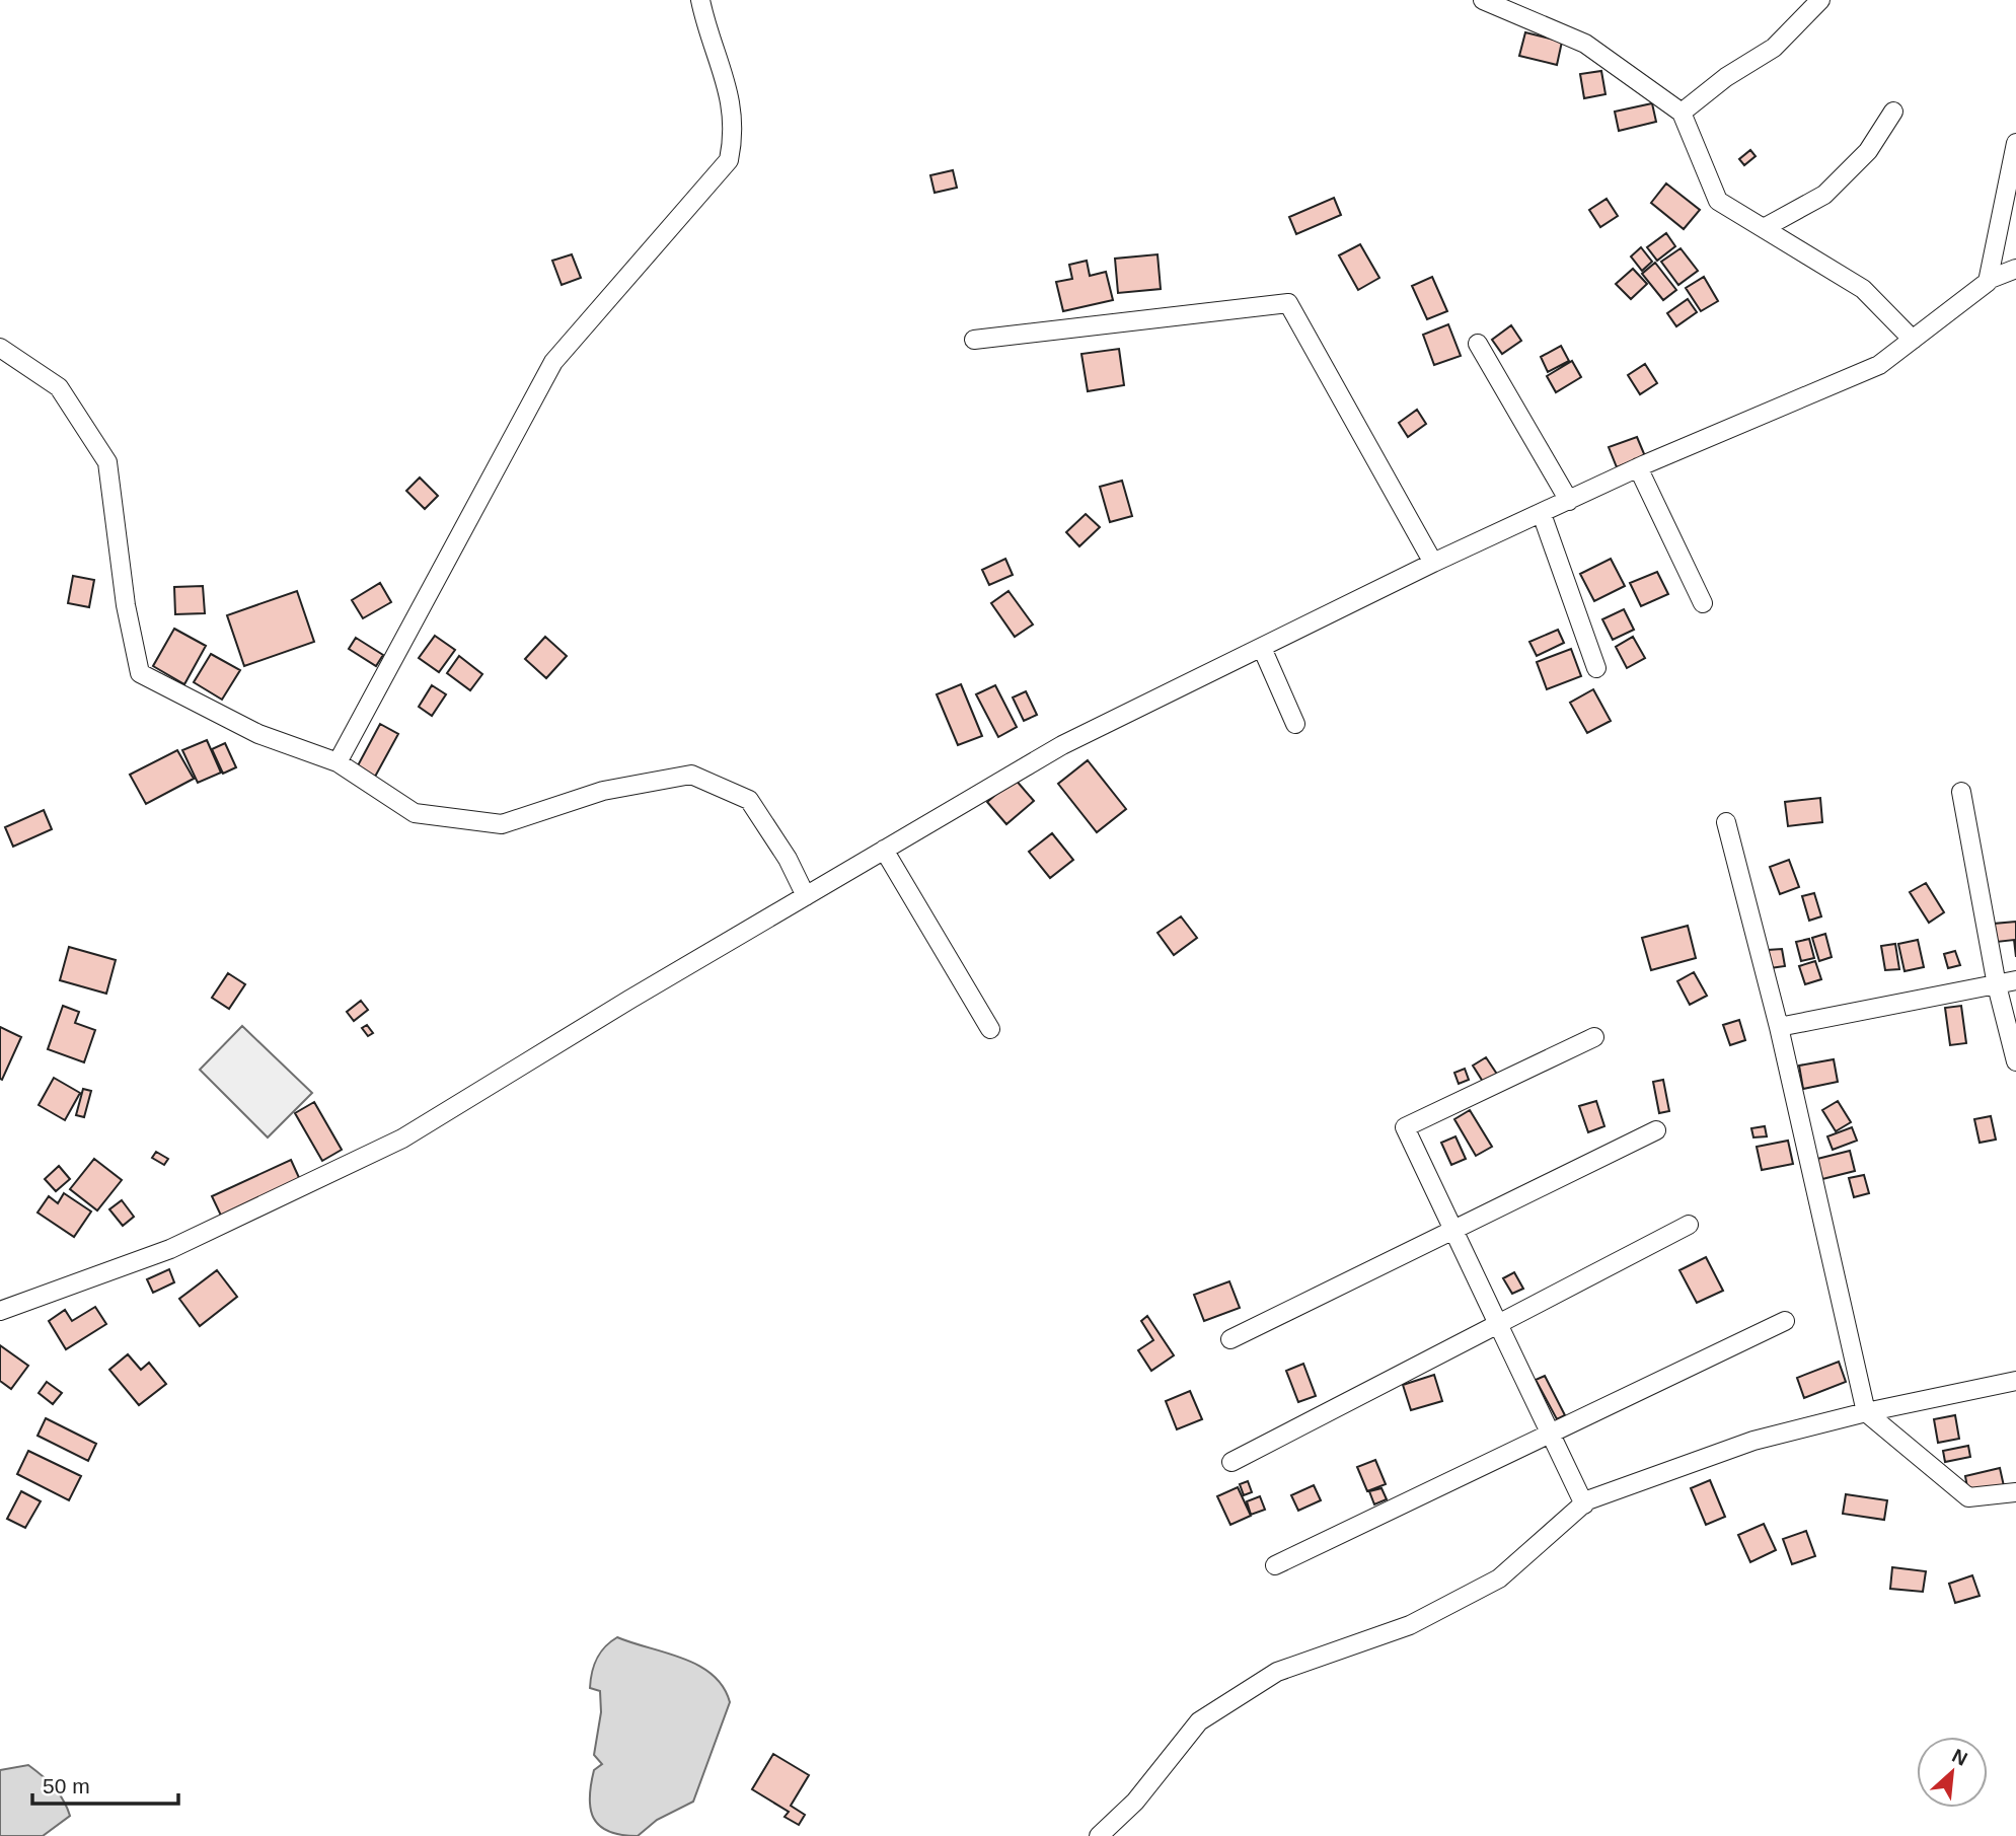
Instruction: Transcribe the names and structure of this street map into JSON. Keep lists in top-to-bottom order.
{
  "scale_bar": "50 m",
  "north": "top right"
}
